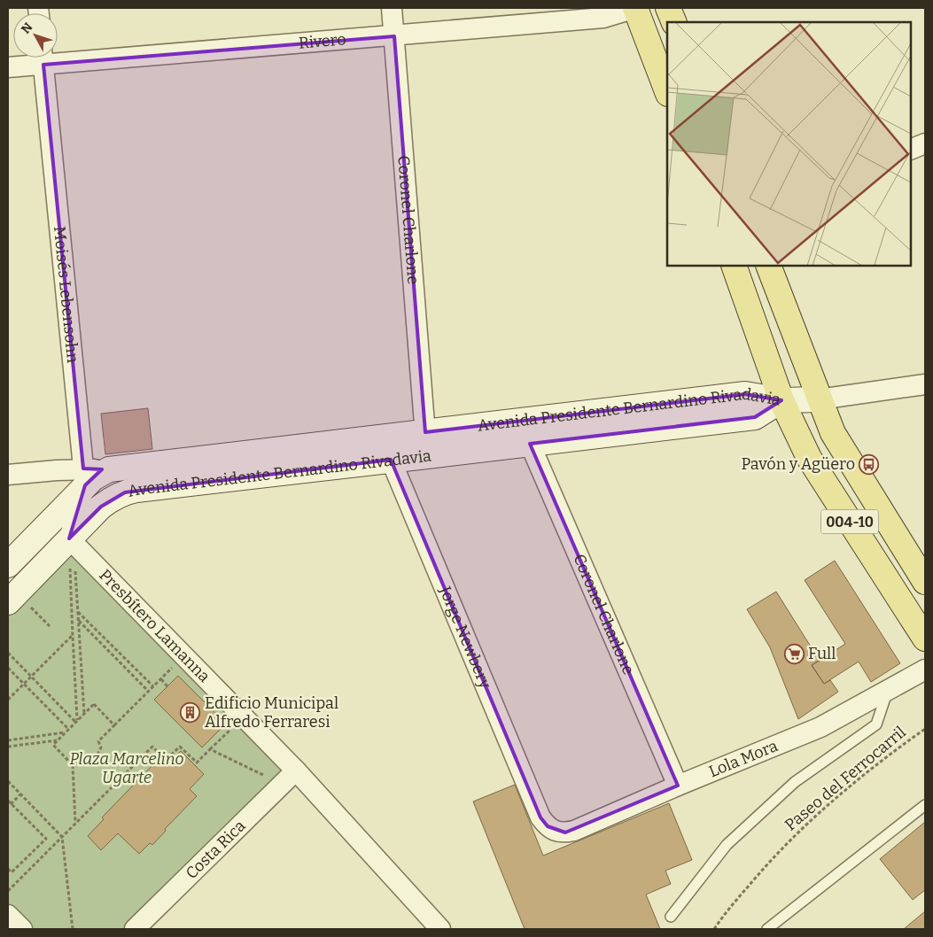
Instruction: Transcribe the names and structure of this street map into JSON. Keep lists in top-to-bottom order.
{
  "streets": {
    "main road": ["Avenida Presidente Bernardino Rivadavia", "004-10"],
    "street": [
      "Rivero",
      "Coronel Charlone",
      "Moisés Lebensohn",
      "Presbítero Lamanna",
      "Jorge Newbery",
      "Lola Mora",
      "Costa Rica"
    ],
    "path": ["Paseo del Ferrocarril"]
  },
  "crossings": [
    ["Rivero", "Coronel Charlone"],
    ["Coronel Charlone", "Avenida Presidente Bernardino Rivadavia"],
    ["Coronel Charlone", "Lola Mora"],
    ["Moisés Lebensohn", "Avenida Presidente Bernardino Rivadavia"],
    ["Moisés Lebensohn", "Presbítero Lamanna"],
    ["Avenida Presidente Bernardino Rivadavia", "004-10"],
    ["Avenida Presidente Bernardino Rivadavia", "Presbítero Lamanna"],
    ["Avenida Presidente Bernardino Rivadavia", "Jorge Newbery"],
    ["Presbítero Lamanna", "Costa Rica"],
    ["Jorge Newbery", "Lola Mora"]
  ],
  "parks": ["Plaza Marcelino Ugarte"],
  "places": {
    "bus stop": ["Pavón y Agüero"],
    "supermarket": ["Full"],
    "building": ["Edificio Municipal Alfredo Ferraresi"]
  },
  "north": "top left"
}
